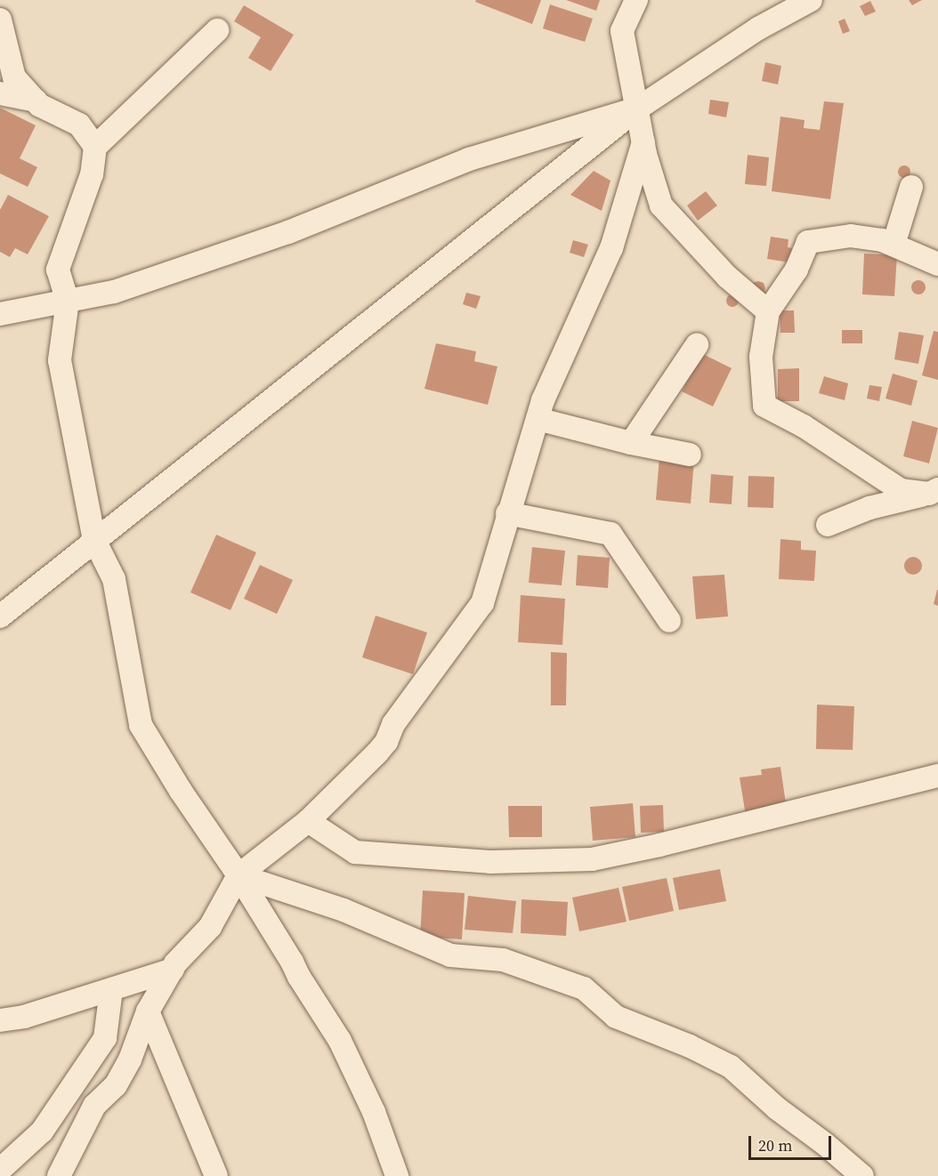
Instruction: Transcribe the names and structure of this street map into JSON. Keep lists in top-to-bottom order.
{
  "scale_bar": "20 m"
}
